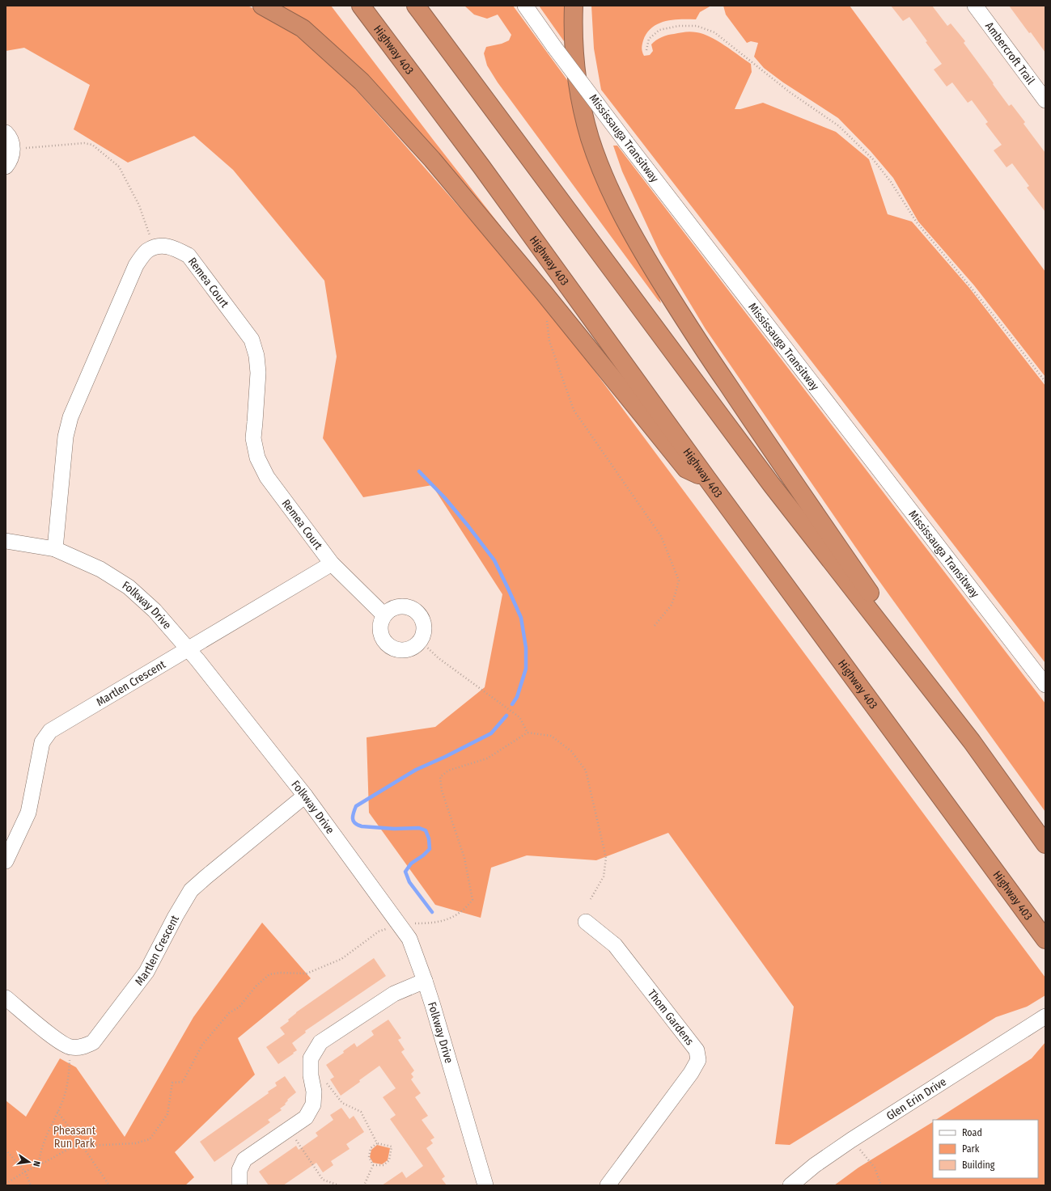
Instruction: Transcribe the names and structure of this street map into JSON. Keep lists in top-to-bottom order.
{
  "streets": {
    "highway": ["Highway 403"],
    "street": [
      "Ambercroft Trail",
      "Mississauga Transitway",
      "Remea Court",
      "Folkway Drive",
      "Martlen Crescent",
      "Thom Gardens",
      "Glen Erin Drive"
    ]
  },
  "crossings": [
    ["Remea Court", "Martlen Crescent"],
    ["Folkway Drive", "Martlen Crescent"]
  ],
  "parks": ["Pheasant Run Park"],
  "legend": ["Road", "Park", "Building"],
  "north": "right"
}
